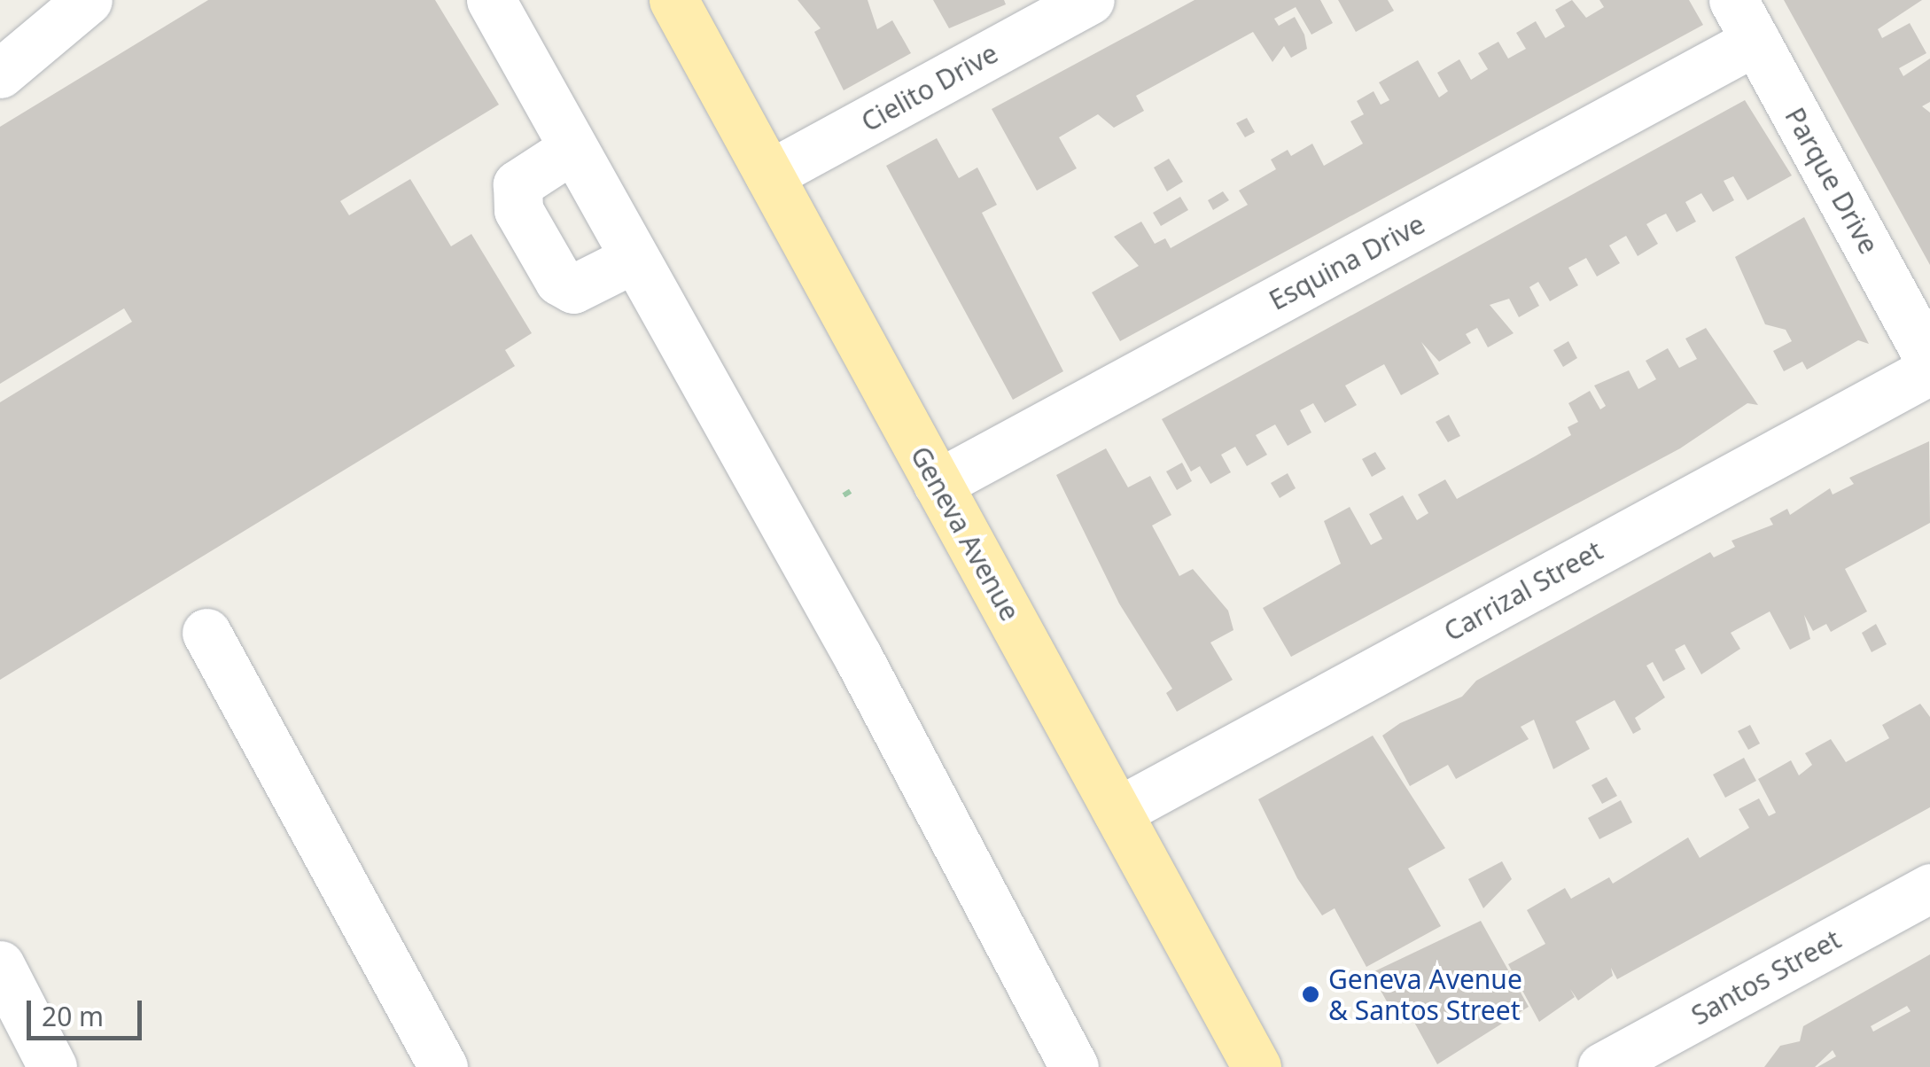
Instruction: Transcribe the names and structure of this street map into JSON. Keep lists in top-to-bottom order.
{
  "streets": {
    "main road": ["Geneva Avenue"],
    "street": [
      "Cielito Drive",
      "Parque Drive",
      "Esquina Drive",
      "Carrizal Street",
      "Santos Street"
    ]
  },
  "crossings": [
    ["Cielito Drive", "Geneva Avenue"],
    ["Parque Drive", "Esquina Drive"],
    ["Esquina Drive", "Geneva Avenue"],
    ["Geneva Avenue", "Carrizal Street"]
  ],
  "places": ["Geneva Avenue & Santos Street"],
  "scale_bar": "20 m"
}
